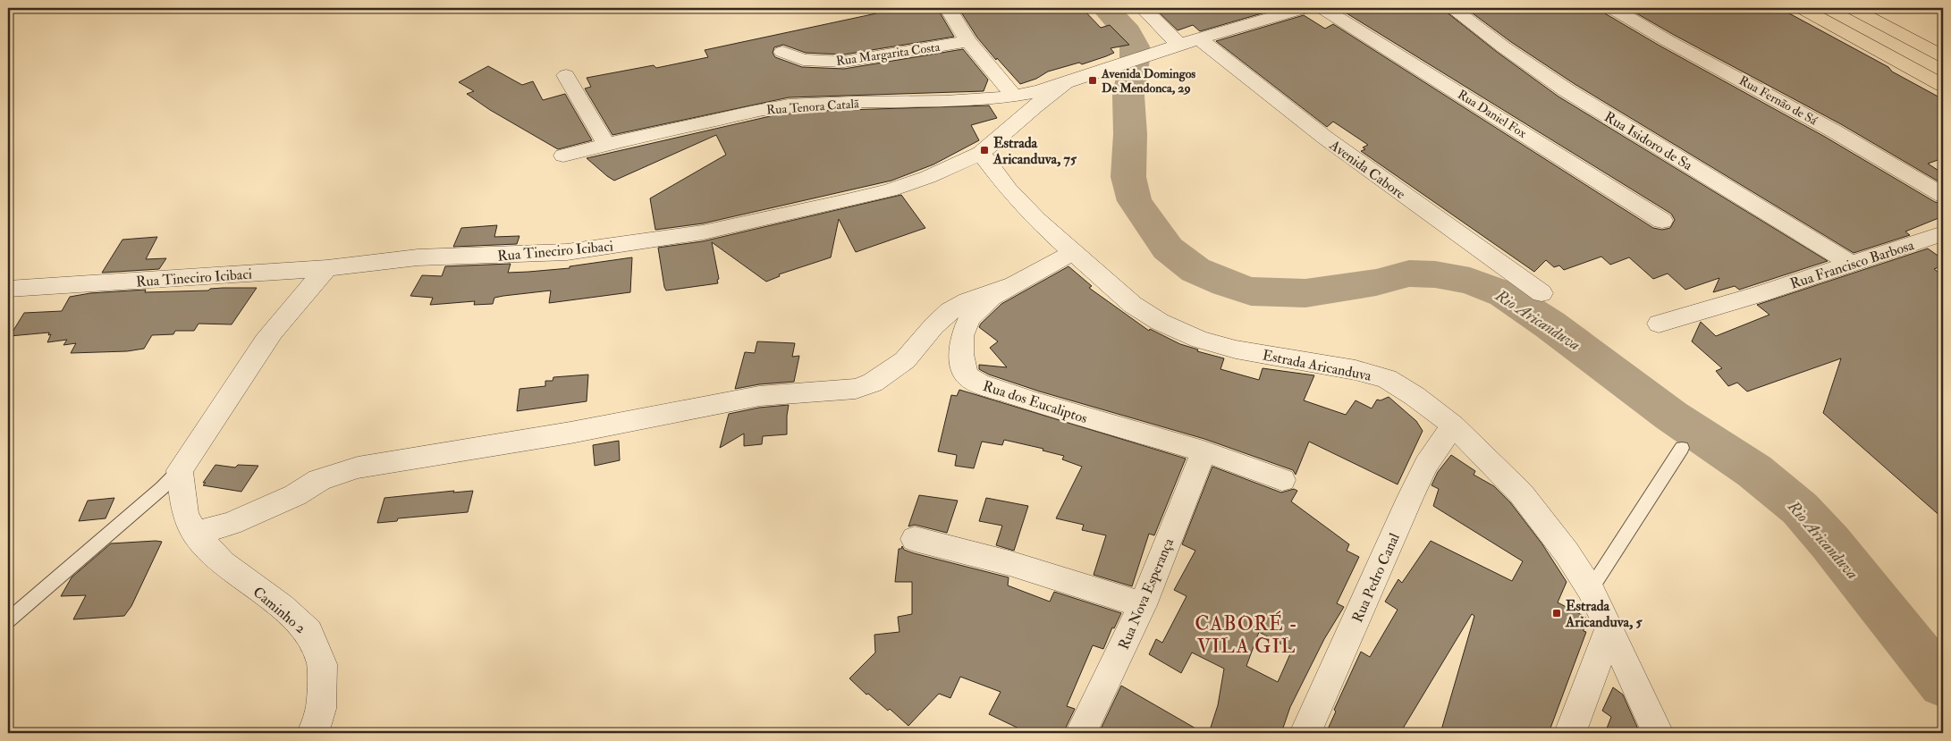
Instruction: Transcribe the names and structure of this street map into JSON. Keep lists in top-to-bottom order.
{
  "streets": {
    "street": [
      "Rua Margarita Costa",
      "Rua Fernão de Sá",
      "Rua Tenora Catalã",
      "Rua Daniel Fox",
      "Rua Isidoro de Sa",
      "Avenida Cabore",
      "Rua Tineciro Icibaci",
      "Rua Francisco Barbosa",
      "Estrada Aricanduva",
      "Rua dos Eucaliptos",
      "Rua Pedro Canal",
      "Rua Nova Esperança",
      "Caminho 2"
    ]
  },
  "crossings": [
    ["Rua Tenora Catalã", "Rua Tineciro Icibaci"],
    ["Rua Isidoro de Sa", "Rua Francisco Barbosa"],
    ["Rua Tineciro Icibaci", "Estrada Aricanduva"],
    ["Estrada Aricanduva", "Rua dos Eucaliptos"],
    ["Estrada Aricanduva", "Rua Pedro Canal"],
    ["Rua dos Eucaliptos", "Rua Nova Esperança"]
  ],
  "districts": ["CABORÉ - VILA GIL"],
  "water": ["Rio Aricanduva"],
  "places": {
    "transit": ["Avenida Domingos De Mendonca, 29", "Estrada Aricanduva, 75", "Estrada Aricanduva, 5"]
  }
}
